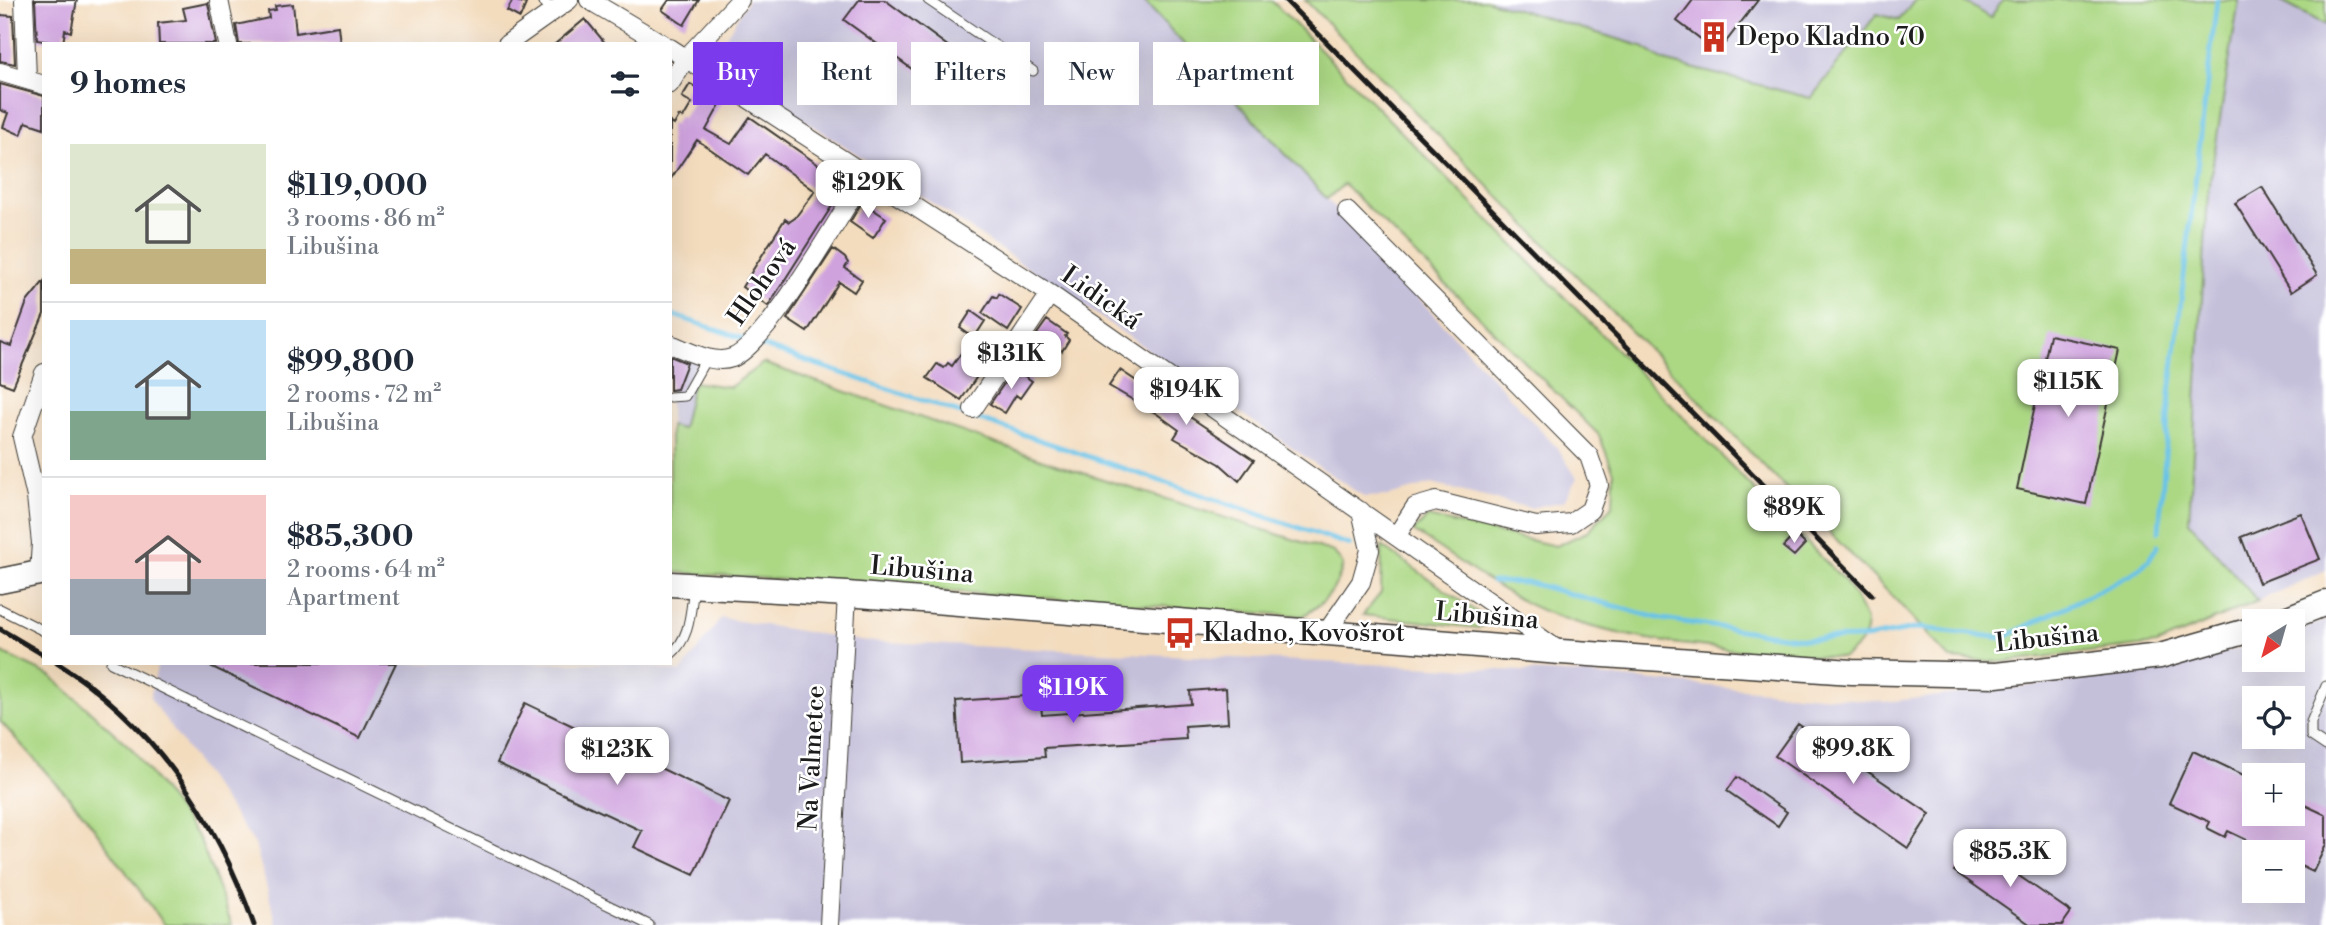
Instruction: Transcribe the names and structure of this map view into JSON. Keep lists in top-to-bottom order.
{
  "streets": {
    "main road": ["Libušina"],
    "street": ["Hlohová", "Lidická", "Na Valmetce"]
  },
  "crossings": [
    ["Hlohová", "Lidická"],
    ["Lidická", "Libušina"],
    ["Libušina", "Na Valmetce"]
  ],
  "places": {
    "building": ["Depo Kladno 70"],
    "bus stop": ["Kladno, Kovošrot"]
  },
  "north": "bottom left",
  "page": {
    "chip": [
      "Buy",
      "Rent",
      "Filters",
      "New",
      "Apartment"
    ],
    "heading": "9 homes",
    "list": [
      {
        "name": "$119,000",
        "note": "3 rooms · 86 m² · Libušina"
      },
      {
        "name": "$99,800",
        "note": "2 rooms · 72 m² · Libušina"
      },
      {
        "name": "$85,300",
        "note": "2 rooms · 64 m² · Apartment"
      }
    ],
    "price": [
      "$129K",
      "$131K",
      "$115K",
      "$194K",
      "$89K",
      "$119K",
      "$99.8K",
      "$123K",
      "$85.3K"
    ],
    "map_buttons": ["+", "−"]
  }
}
